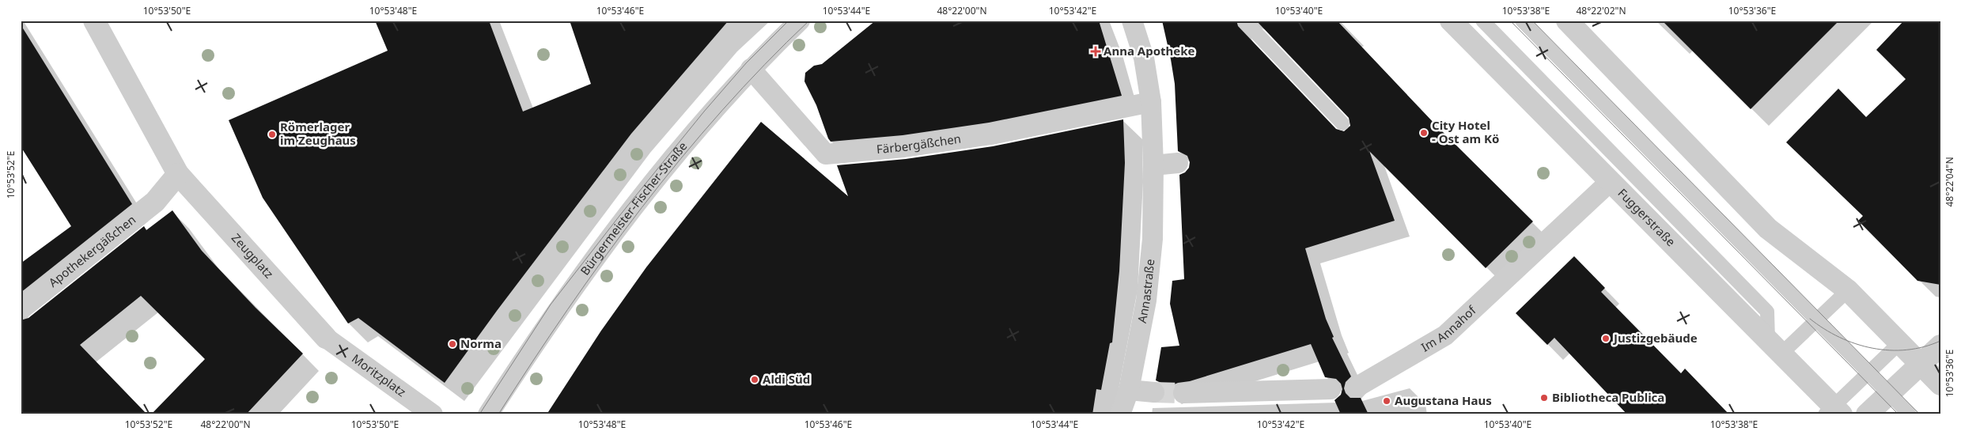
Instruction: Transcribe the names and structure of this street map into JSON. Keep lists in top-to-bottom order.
{
  "streets": {
    "street": [
      "Färbergäßchen",
      "Bürgermeister-Fischer-Straße",
      "Fuggerstraße",
      "Apothekergäßchen",
      "Zeugplatz",
      "Annastraße",
      "Im Annahof",
      "Moritzplatz"
    ]
  },
  "crossings": [
    ["Färbergäßchen", "Bürgermeister-Fischer-Straße"],
    ["Färbergäßchen", "Annastraße"],
    ["Fuggerstraße", "Im Annahof"],
    ["Apothekergäßchen", "Zeugplatz"],
    ["Zeugplatz", "Moritzplatz"]
  ],
  "places": {
    "health": ["Anna Apotheke"],
    "other": [
      "City Hotel - Ost am Kö",
      "Römerlager im Zeughaus",
      "Justizgebäude",
      "Norma",
      "Aldi Süd",
      "Bibliotheca Publica",
      "Augustana Haus"
    ]
  },
  "coordinates": [
    "10°53'50\"E",
    "10°53'48\"E",
    "10°53'46\"E",
    "10°53'44\"E",
    "48°22'00\"N",
    "10°53'42\"E",
    "10°53'40\"E",
    "10°53'38\"E",
    "48°22'02\"N",
    "10°53'36\"E",
    "10°53'52\"E",
    "48°22'04\"N"
  ]
}
